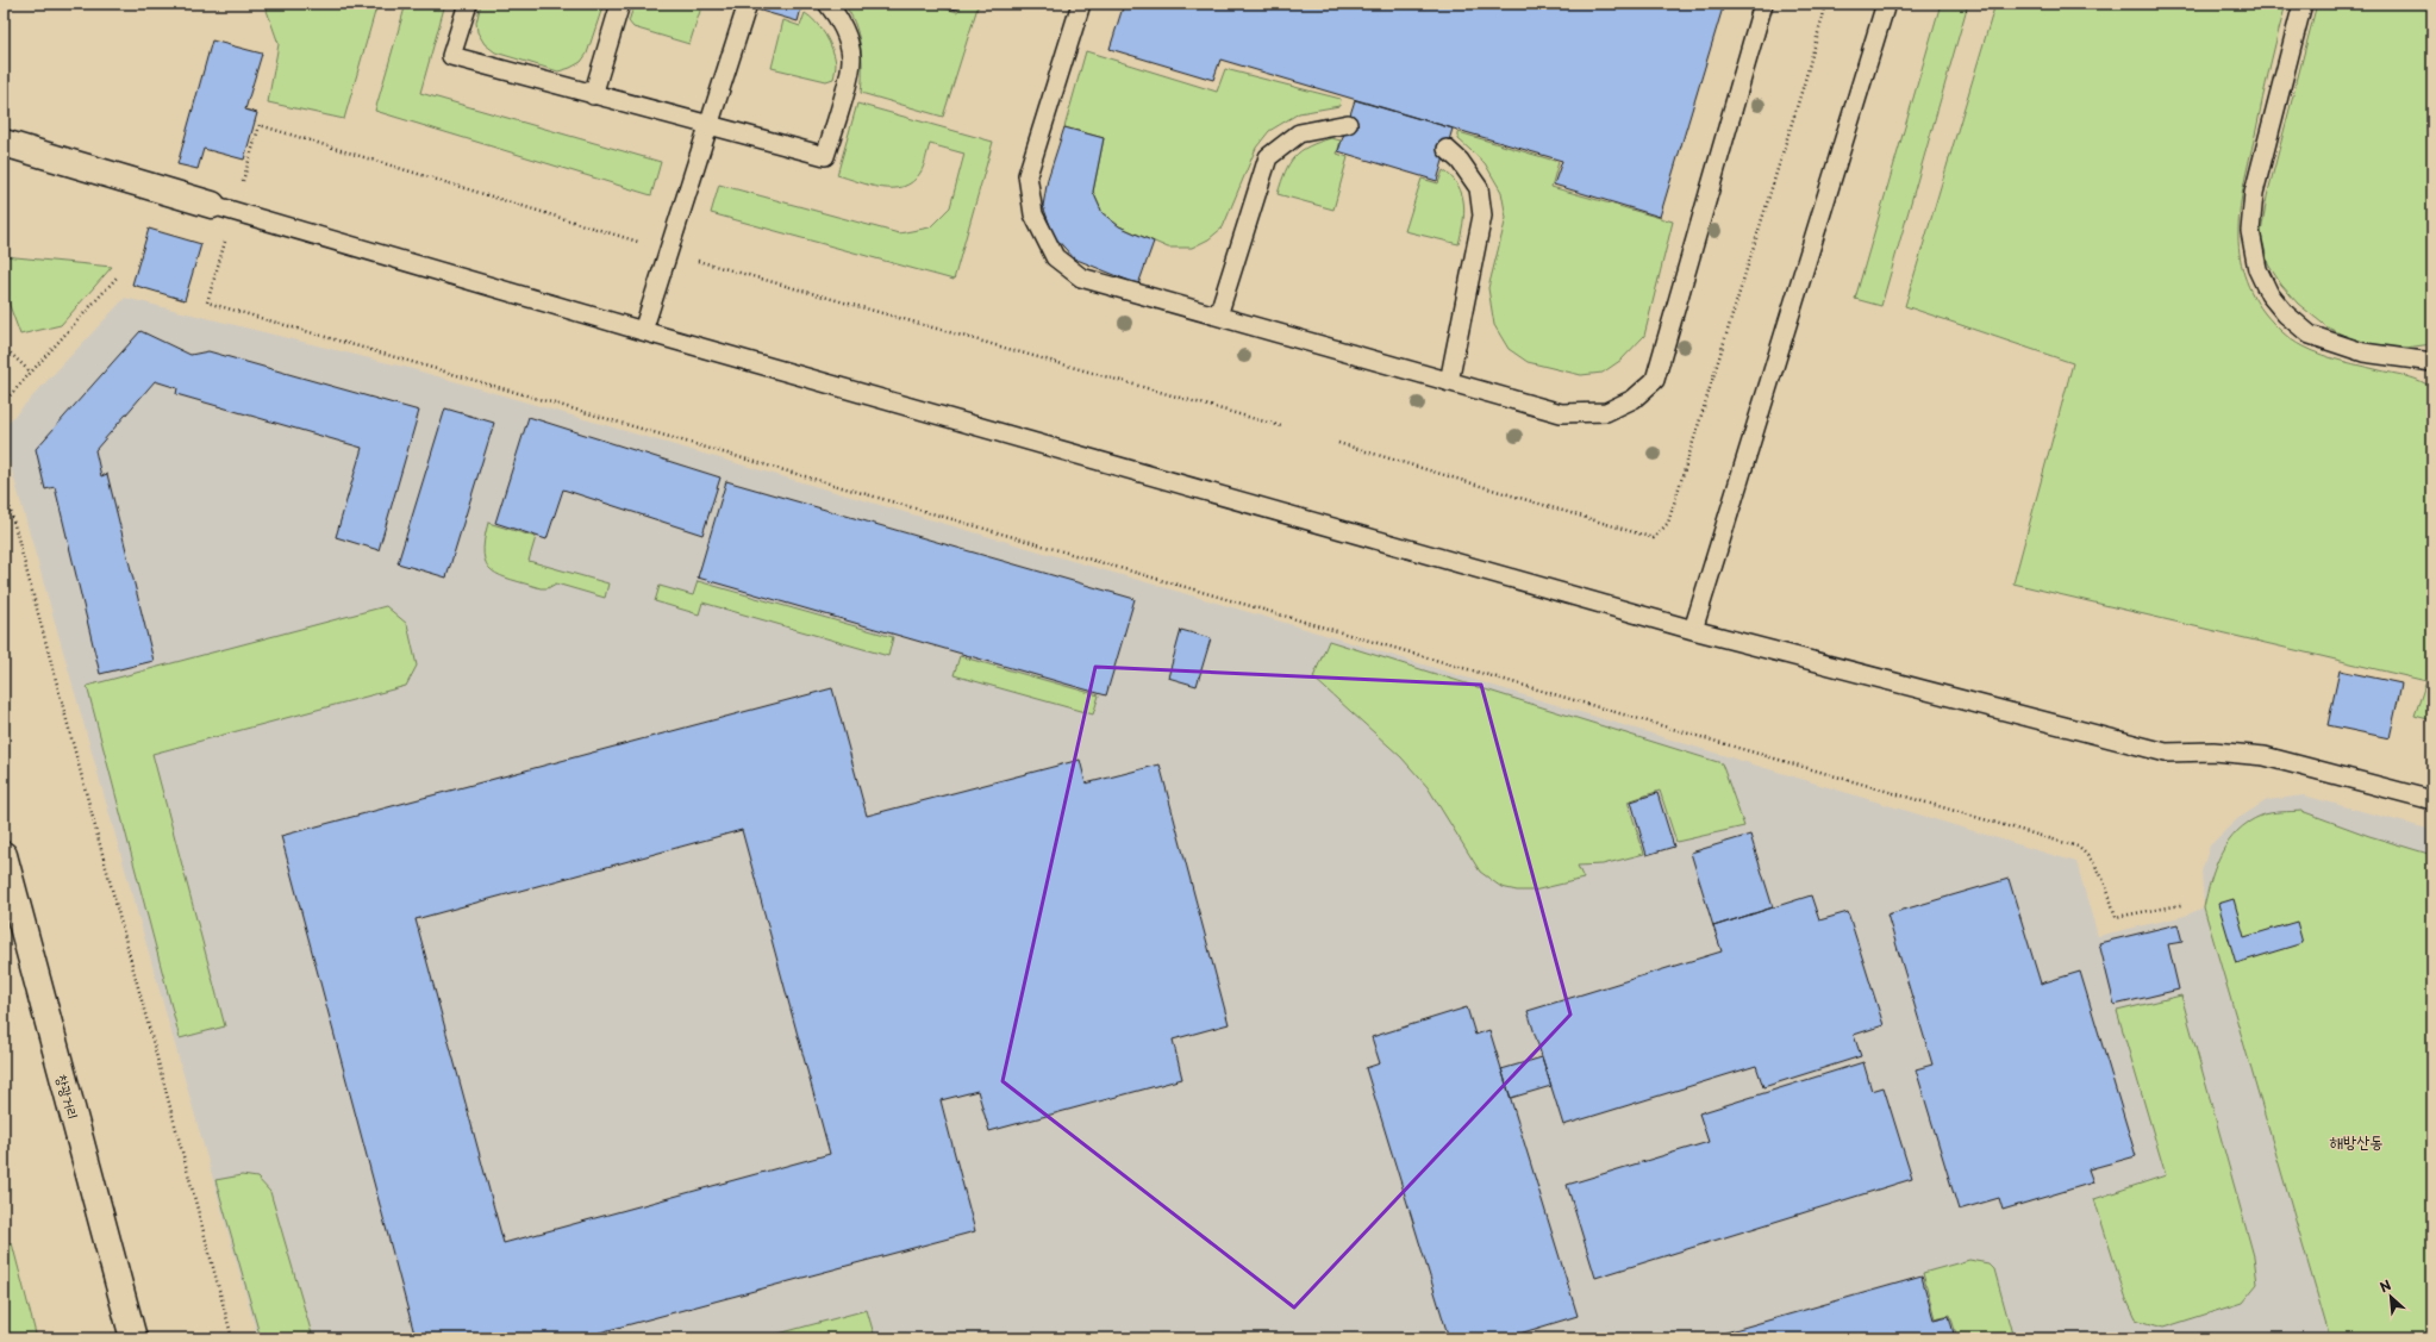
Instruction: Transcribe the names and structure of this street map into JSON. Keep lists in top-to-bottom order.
{
  "streets": {
    "street": ["창광거리"]
  },
  "districts": ["해방산동"],
  "north": "top left"
}
